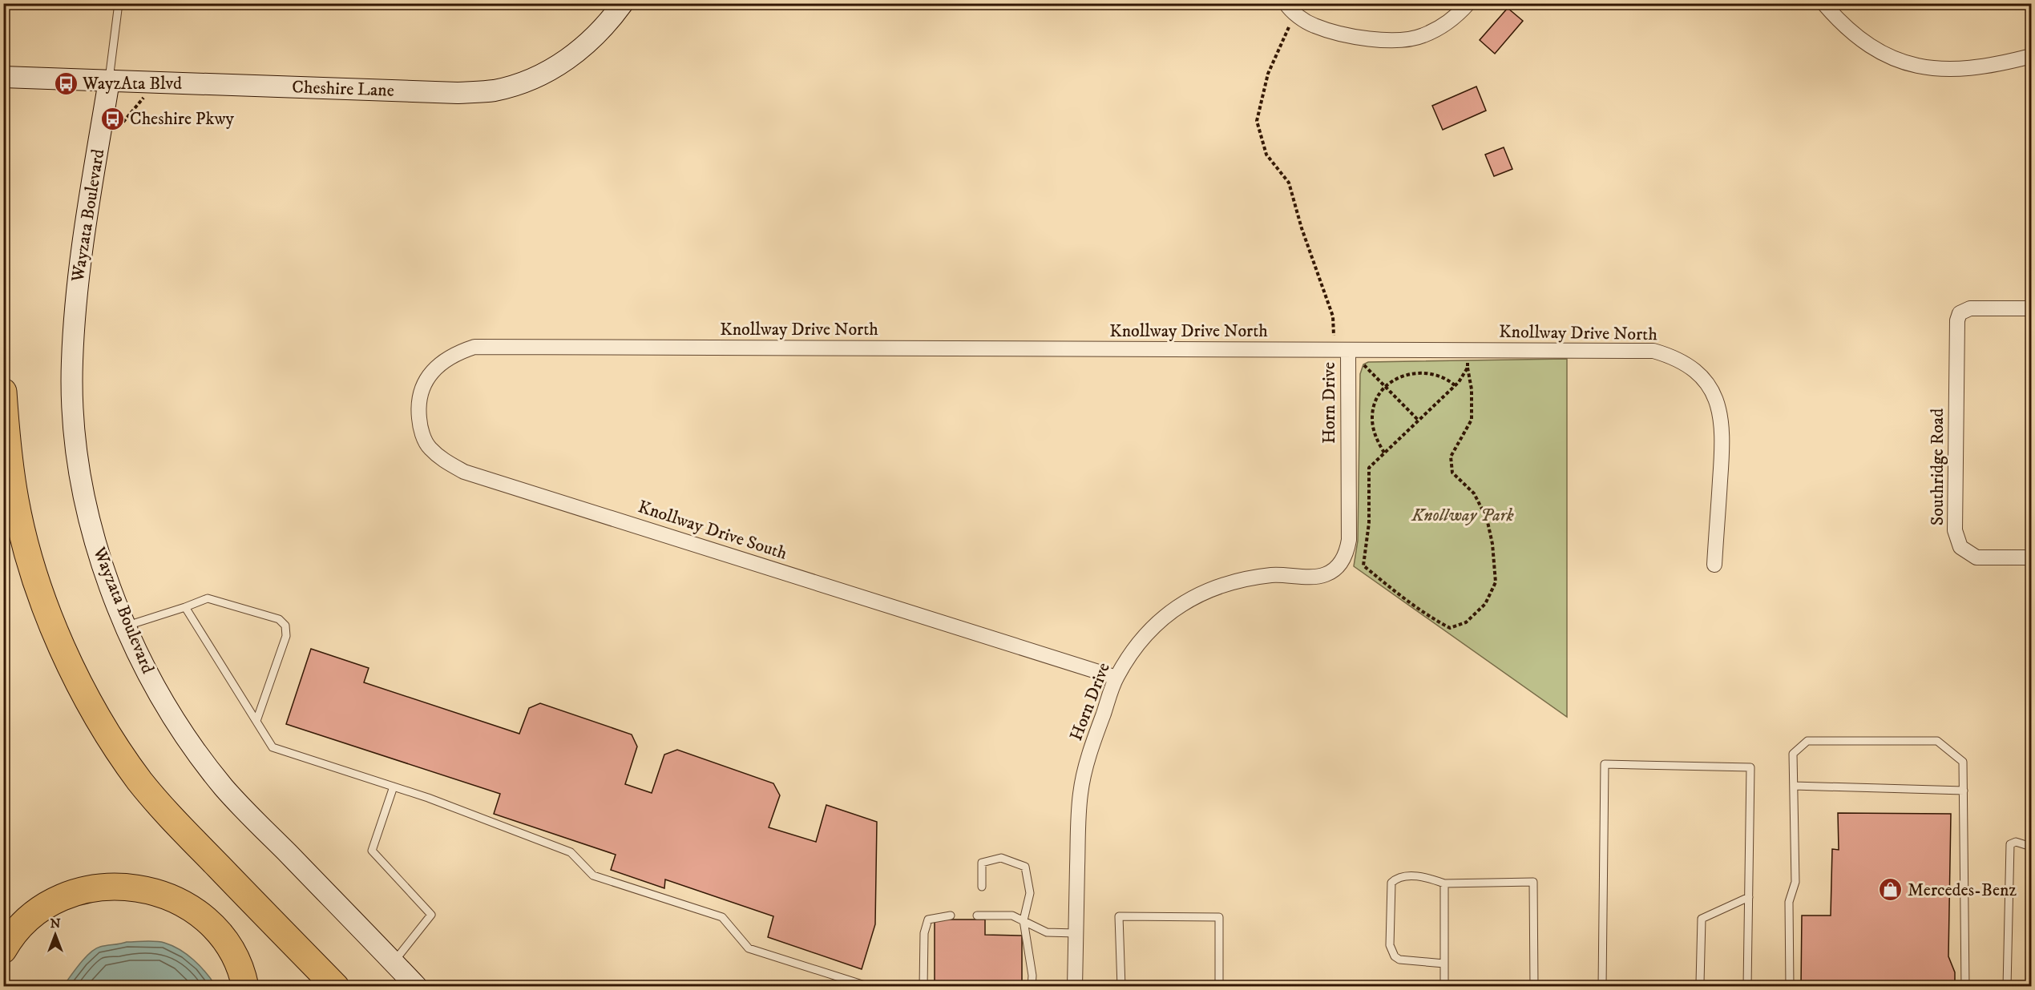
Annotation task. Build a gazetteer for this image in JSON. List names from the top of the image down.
{
  "streets": {
    "street": [
      "Cheshire Lane",
      "Wayzata Boulevard",
      "Knollway Drive North",
      "Horn Drive",
      "Southridge Road",
      "Knollway Drive South"
    ]
  },
  "crossings": [
    ["Cheshire Lane", "Wayzata Boulevard"],
    ["Knollway Drive North", "Horn Drive"],
    ["Knollway Drive North", "Knollway Drive South"],
    ["Horn Drive", "Knollway Drive South"]
  ],
  "parks": ["Knollway Park"],
  "places": {
    "bus stop": ["WayzAta Blvd", "Cheshire Pkwy"],
    "shop": ["Mercedes-Benz"]
  },
  "north": "top"
}
